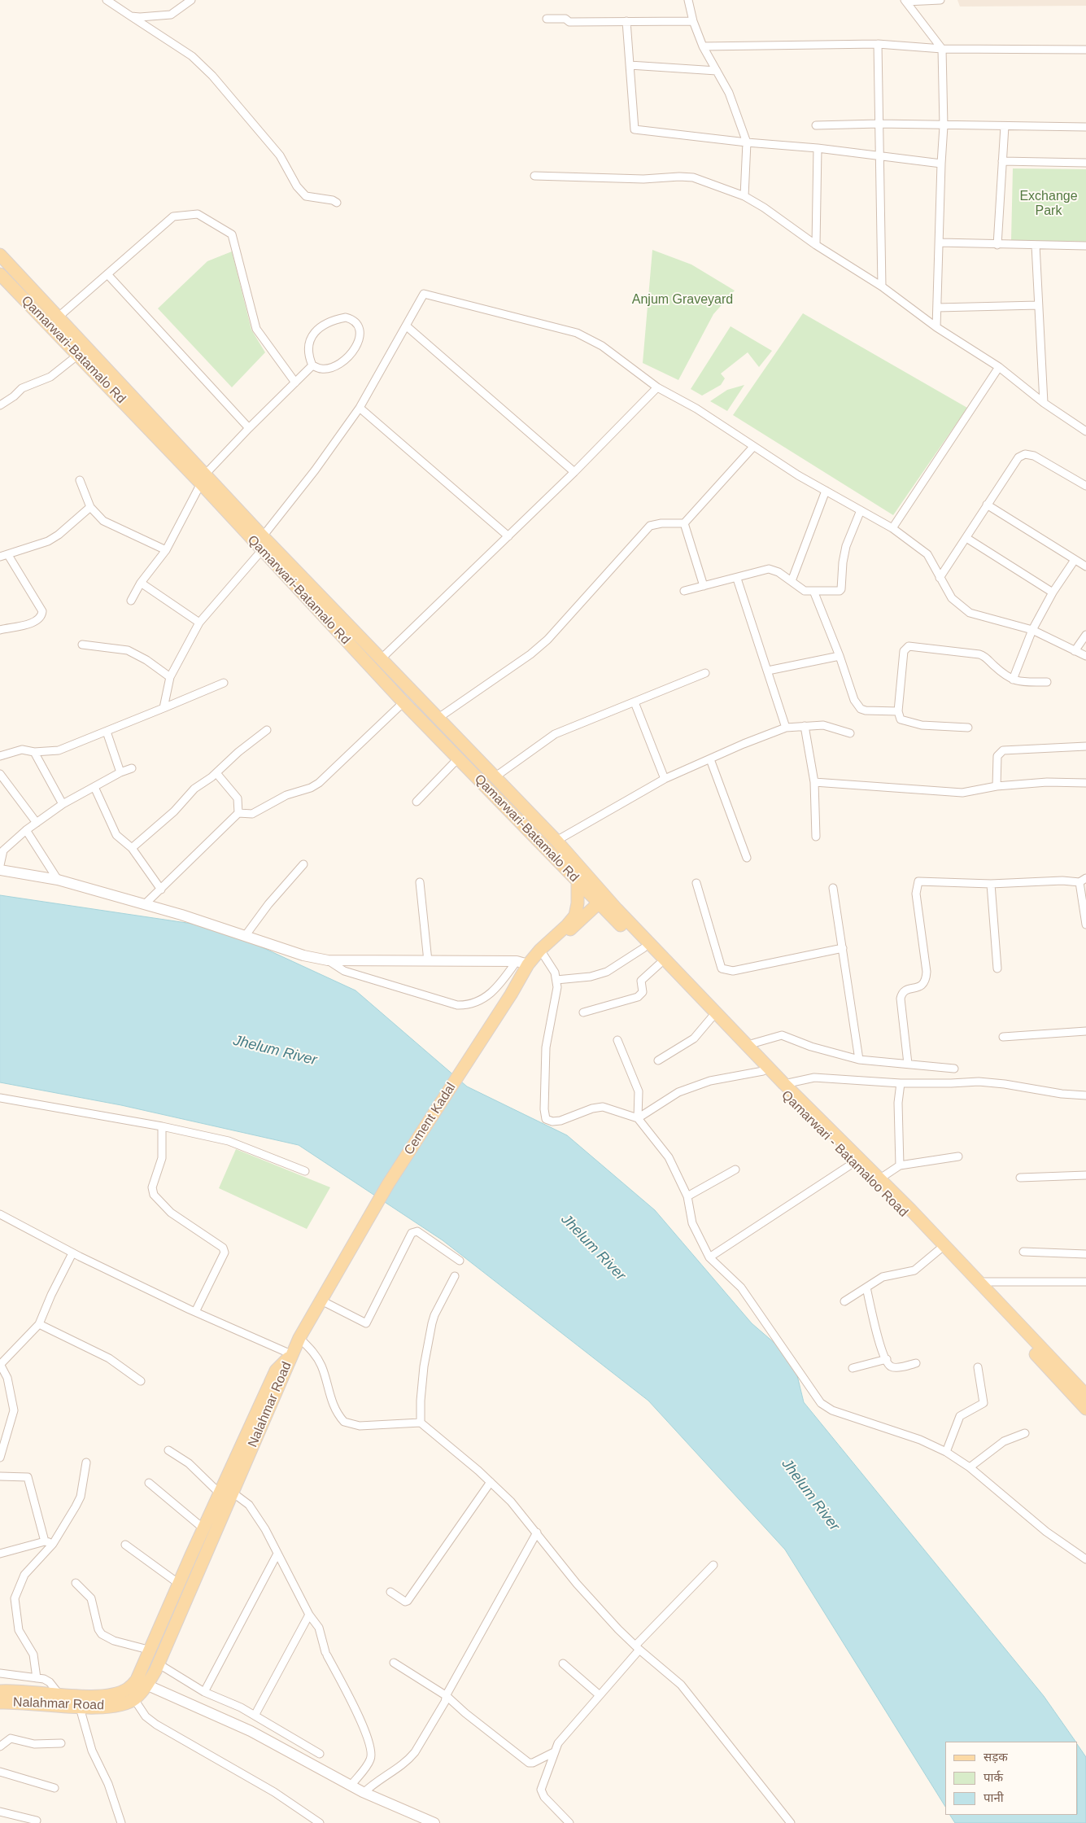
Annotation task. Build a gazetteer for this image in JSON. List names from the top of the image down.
{
  "streets": {
    "main road": [
      "Qamarwari-Batamalo Rd",
      "Cement Kadal",
      "Qamarwari - Batamaloo Road",
      "Nalahmar Road"
    ]
  },
  "crossings": [
    ["Qamarwari-Batamalo Rd", "Qamarwari - Batamaloo Road"],
    ["Cement Kadal", "Nalahmar Road"]
  ],
  "water": ["Jhelum River"],
  "parks": ["Exchange Park", "Anjum Graveyard"],
  "legend": ["सड़क", "पार्क", "पानी"]
}
